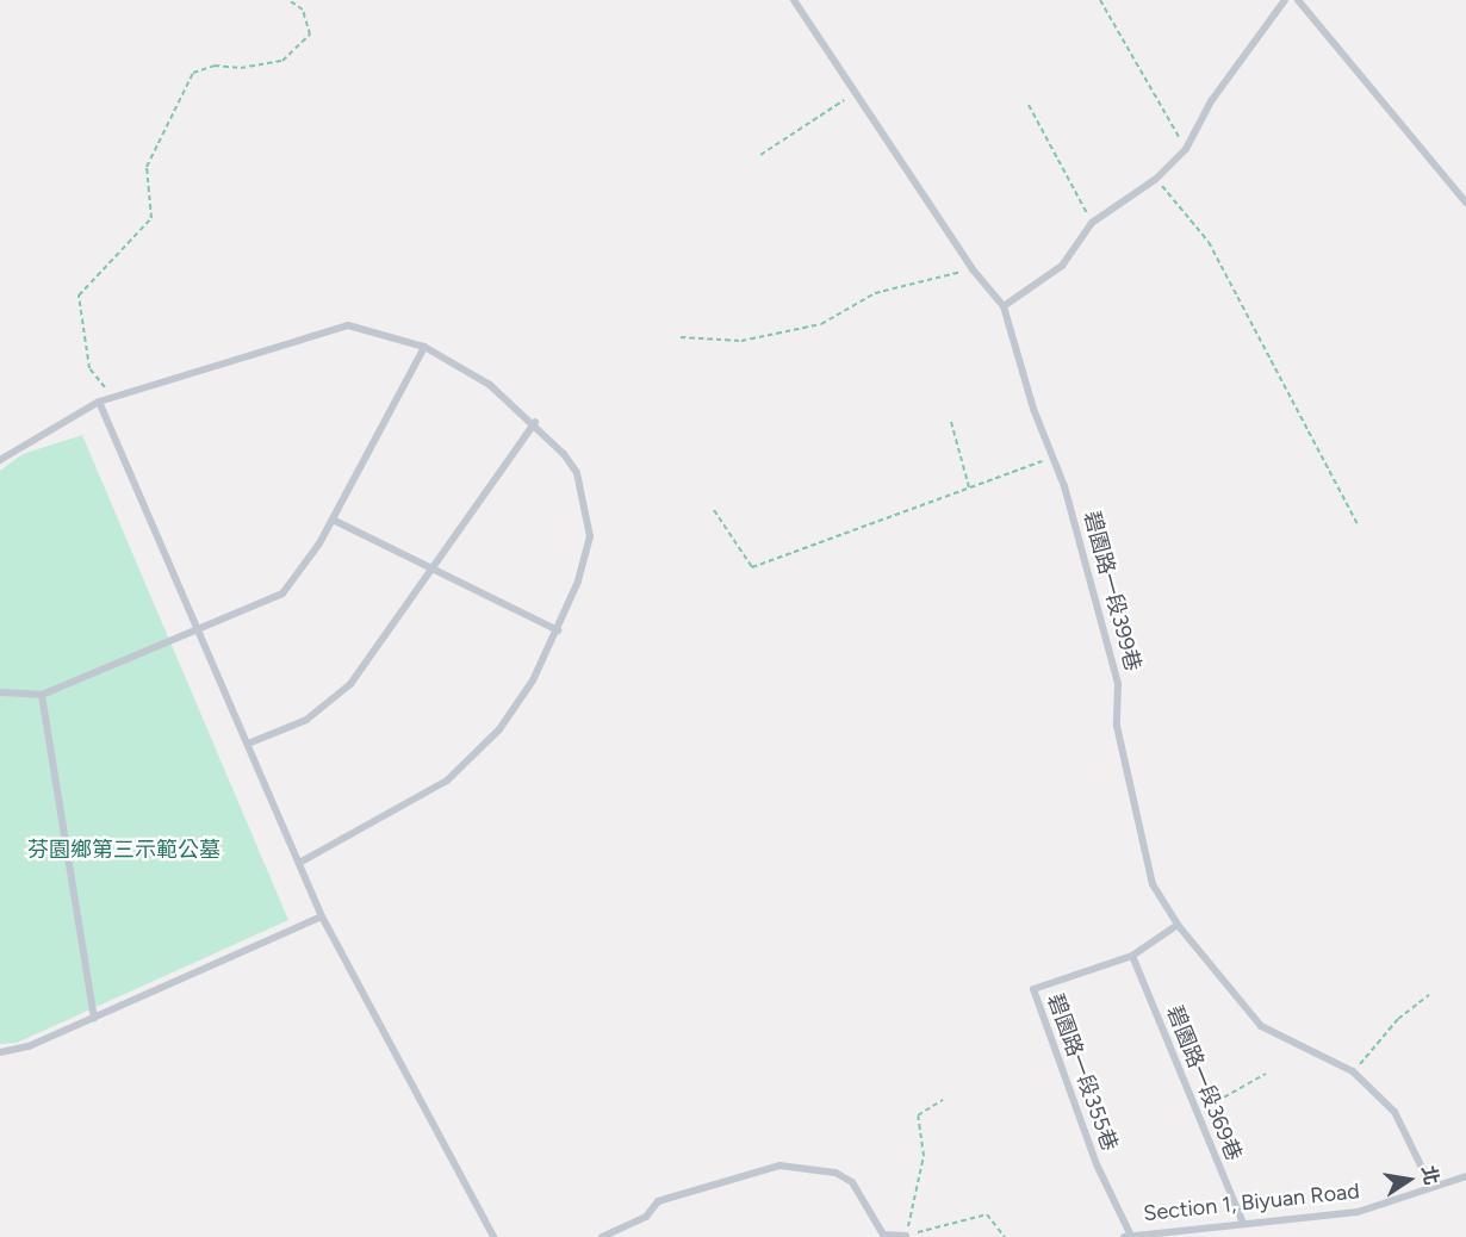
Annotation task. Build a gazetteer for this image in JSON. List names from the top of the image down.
{
  "streets": {
    "lane": [
      "碧園路一段399巷",
      "碧園路一段355巷",
      "碧園路一段369巷",
      "Section 1, Biyuan Road"
    ]
  },
  "crossings": [
    ["碧園路一段399巷", "碧園路一段355巷"],
    ["碧園路一段399巷", "Section 1, Biyuan Road"],
    ["碧園路一段355巷", "碧園路一段369巷"],
    ["碧園路一段355巷", "Section 1, Biyuan Road"],
    ["碧園路一段369巷", "Section 1, Biyuan Road"]
  ],
  "parks": ["芬園鄉第三示範公墓"],
  "north": "right"
}
